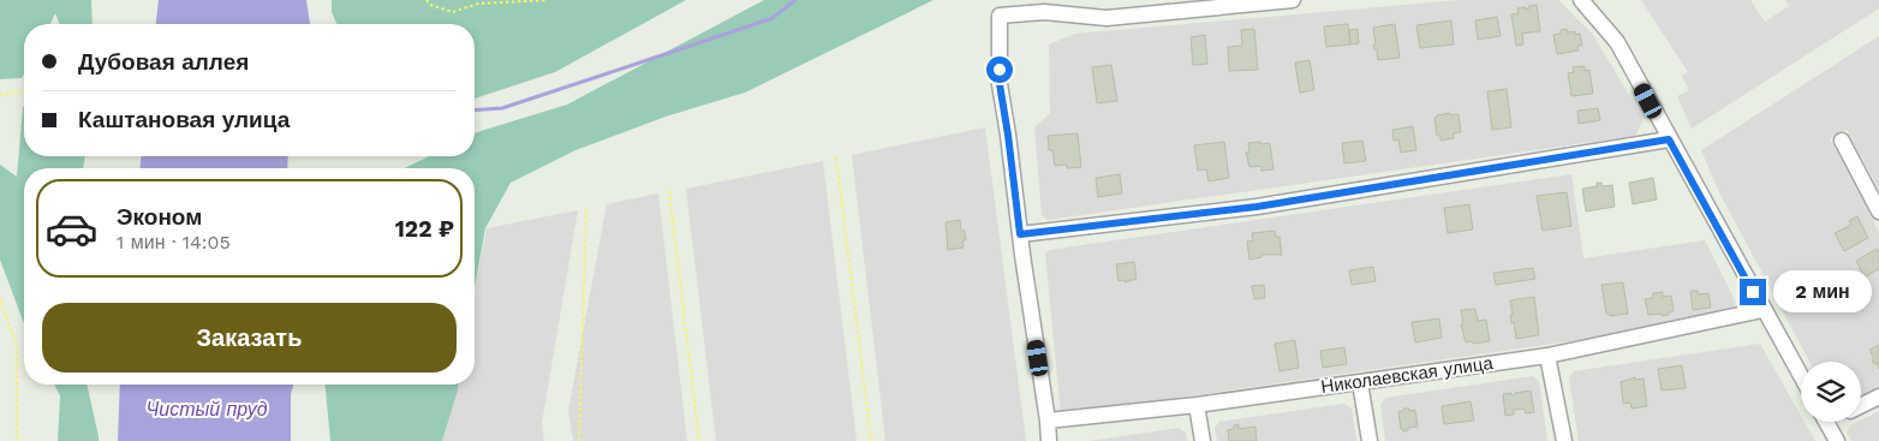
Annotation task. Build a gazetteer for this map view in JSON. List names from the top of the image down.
{
  "streets": {
    "street": ["Николаевская улица"]
  },
  "water": ["Чистый пруд"],
  "page": {
    "banner": ["Дубовая аллея", "Каштановая улица"],
    "list": [
      {
        "name": "Эконом",
        "note": "1 мин · 14:05",
        "value": "122 ₽"
      }
    ],
    "bubble": "2 мин",
    "buttons": "Заказать"
  }
}
